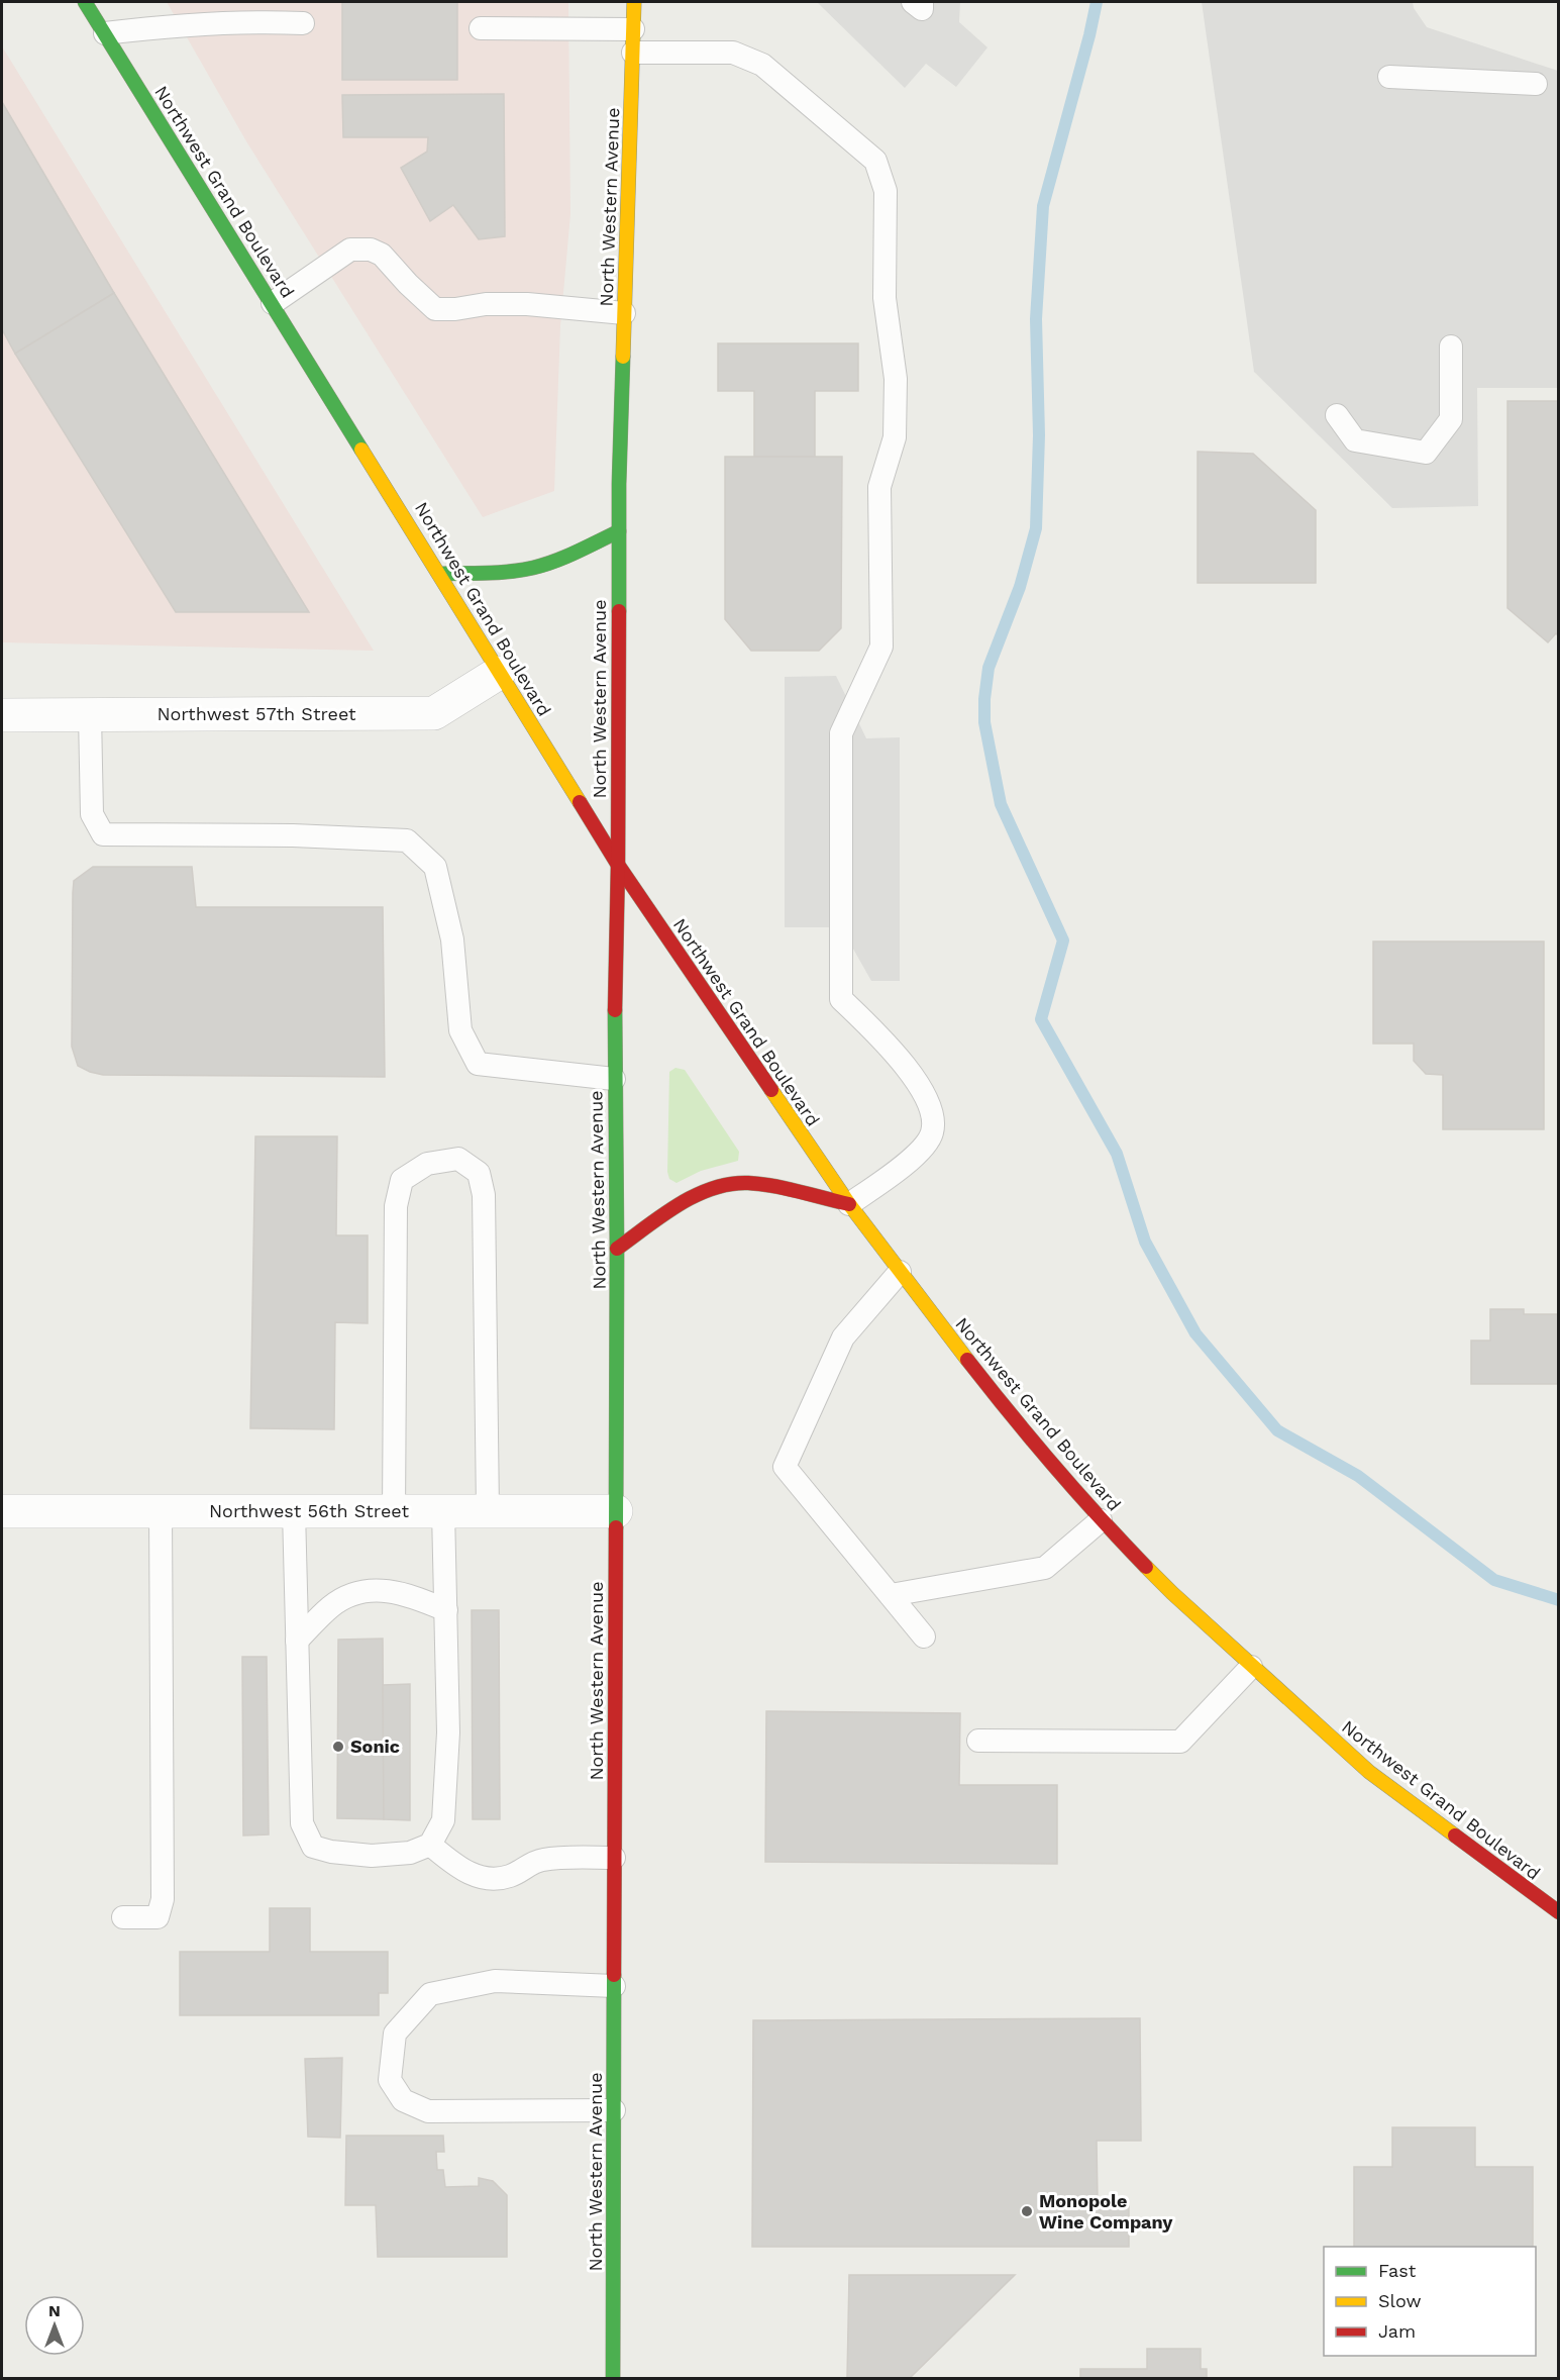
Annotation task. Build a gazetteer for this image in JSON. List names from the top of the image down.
{
  "streets": {
    "main road": ["Northwest Grand Boulevard", "North Western Avenue"],
    "street": ["Northwest 57th Street", "Northwest 56th Street"]
  },
  "crossings": [
    ["Northwest Grand Boulevard", "North Western Avenue"],
    ["Northwest Grand Boulevard", "Northwest 57th Street"],
    ["North Western Avenue", "Northwest 56th Street"]
  ],
  "places": ["Sonic", "Monopole Wine Company"],
  "legend": ["Fast", "Slow", "Jam"],
  "north": "top"
}
